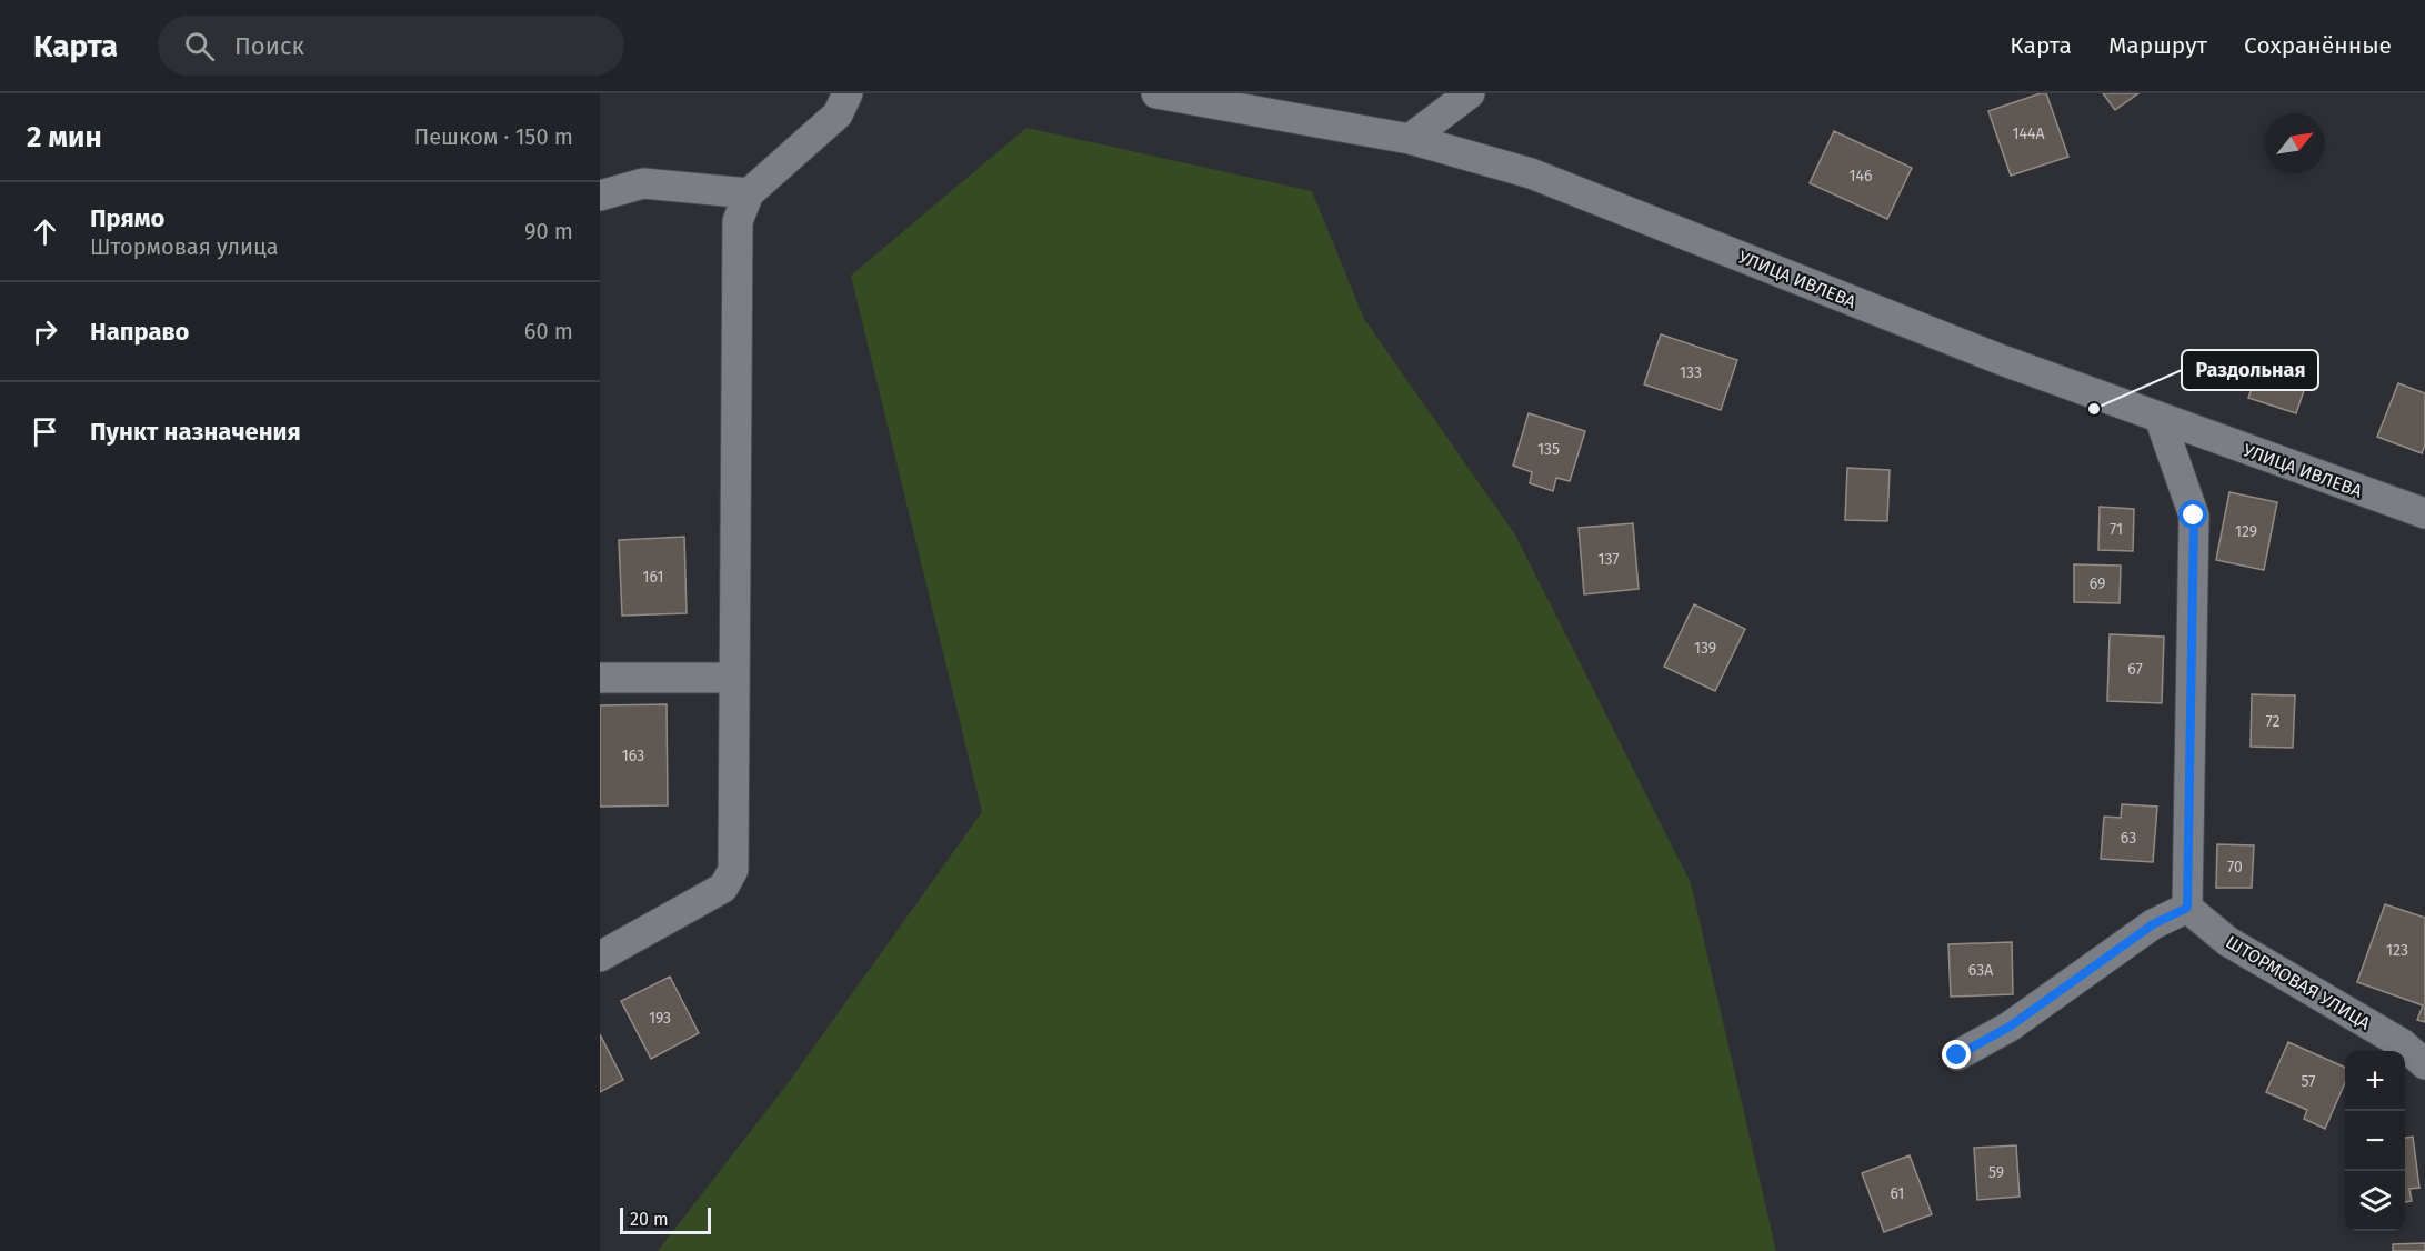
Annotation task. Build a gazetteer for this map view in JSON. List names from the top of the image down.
{
  "streets": {
    "street": ["УЛИЦА ИВЛЕВА", "ШТОРМОВАЯ УЛИЦА"]
  },
  "places": ["Раздольная"],
  "house_numbers": [
    "144А",
    "146",
    "133",
    "135",
    "71",
    "129",
    "137",
    "161",
    "69",
    "139",
    "67",
    "72",
    "163",
    "63",
    "70",
    "123",
    "63А",
    "193",
    "57",
    "59",
    "61"
  ],
  "scale_bar": "20 m",
  "north": "top right",
  "page": {
    "header": "Карта",
    "search": "Поиск",
    "nav": ["Карта", "Маршрут", "Сохранённые"],
    "heading": ["2 мин", "Пешком · 150 m"],
    "list": [
      ["Прямо", "Штормовая улица", "90 m"],
      ["Направо", "60 m"],
      "Пункт назначения"
    ],
    "map_buttons": ["+", "−"],
    "scale": "20 m"
  }
}
